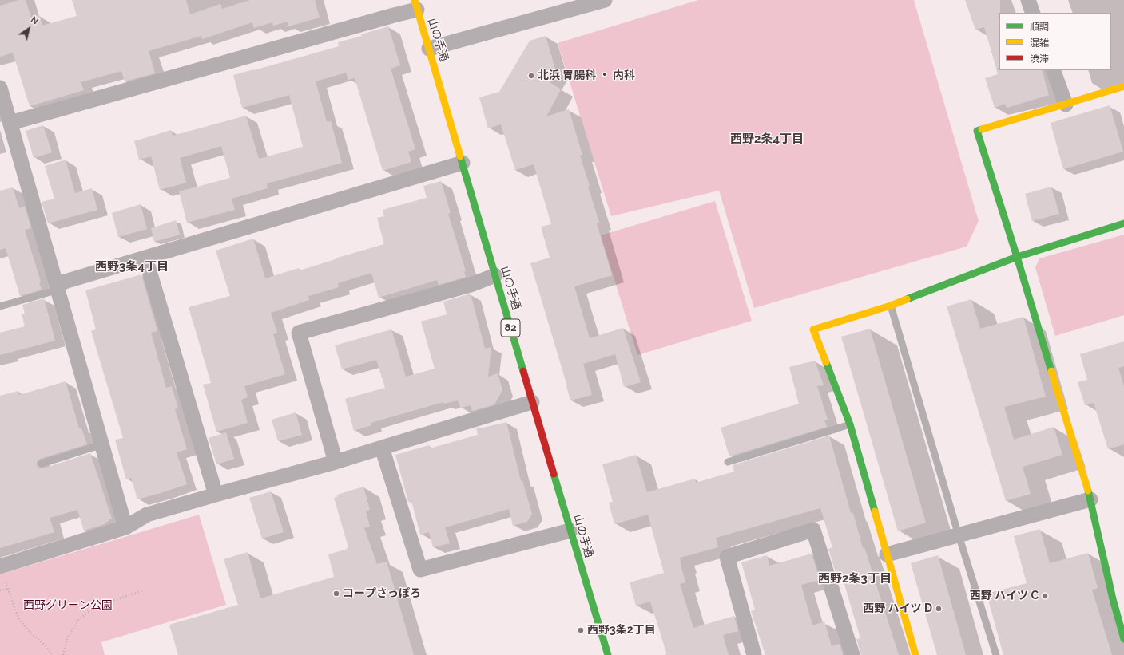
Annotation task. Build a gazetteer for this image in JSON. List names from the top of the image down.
{
  "streets": {
    "street": ["山の手通", "82"]
  },
  "districts": ["西野2条4丁目", "西野3条4丁目", "西野2条3丁目"],
  "parks": ["西野グリーン公園"],
  "places": [
    "北浜 胃腸科 ・ 内科",
    "コープさっぽろ",
    "西野 ハイツ C",
    "西野 ハイツ D",
    "西野3条2丁目"
  ],
  "legend": ["順調", "混雑", "渋滞"],
  "north": "top right"
}
